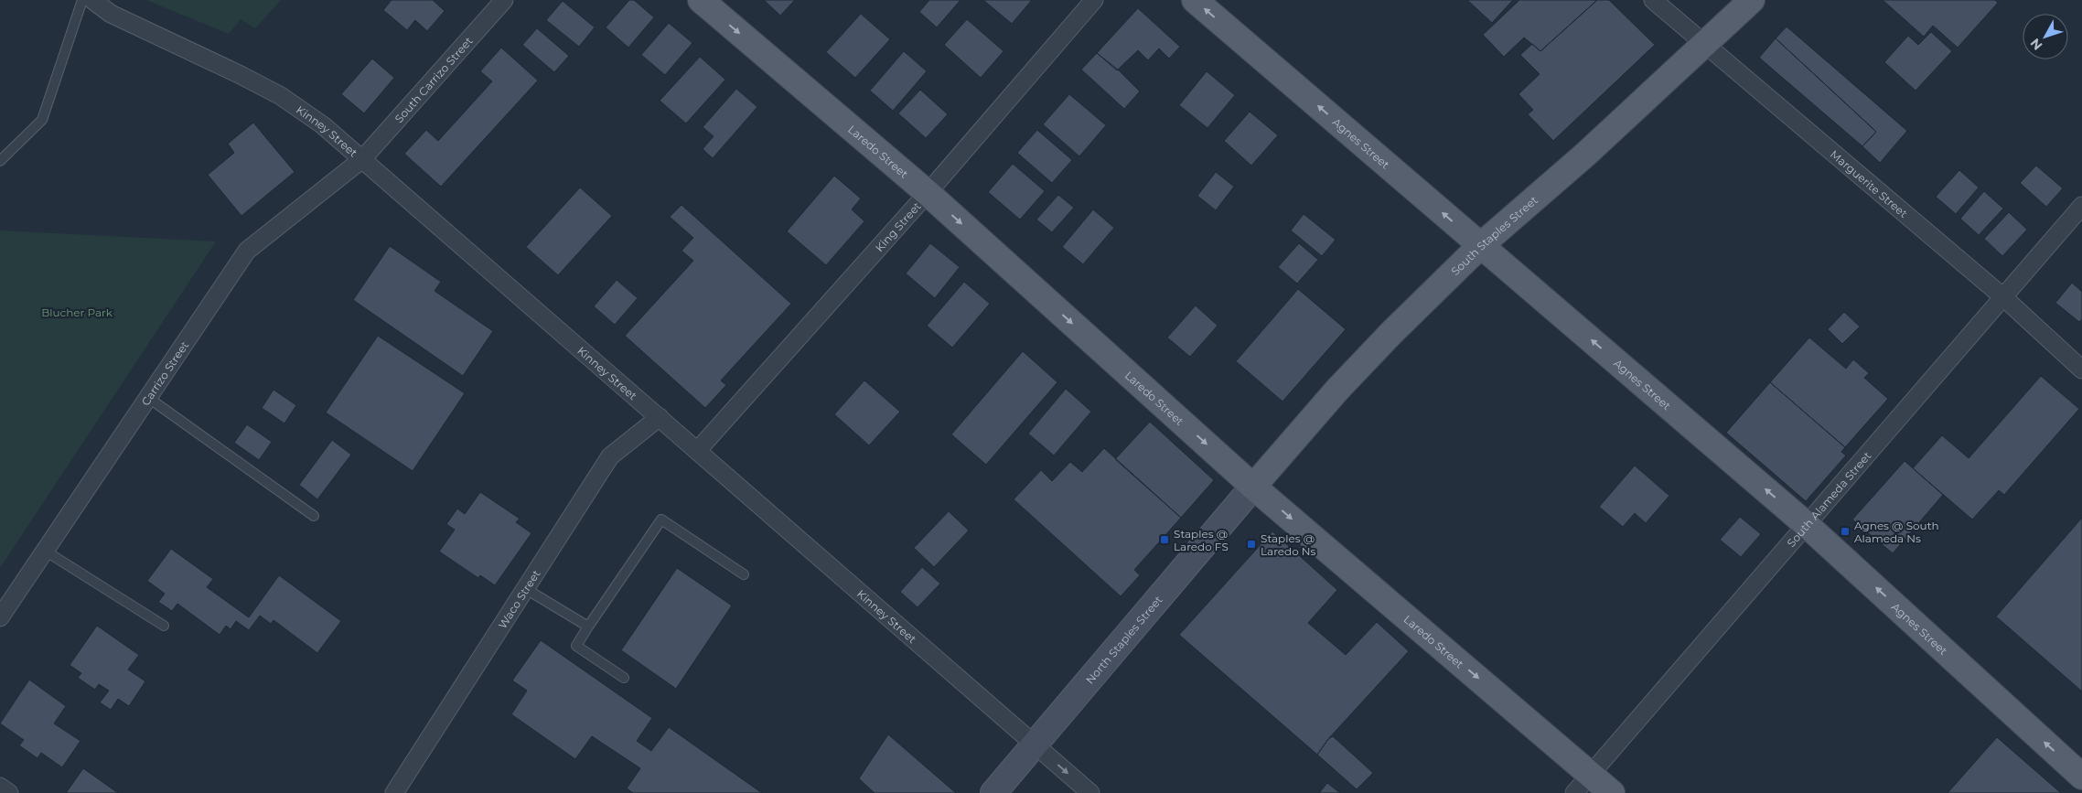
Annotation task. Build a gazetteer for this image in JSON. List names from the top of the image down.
{
  "streets": {
    "main road": [
      "Agnes Street",
      "Laredo Street",
      "South Staples Street",
      "North Staples Street"
    ],
    "street": [
      "South Carrizo Street",
      "Kinney Street",
      "Marguerite Street",
      "King Street",
      "Carrizo Street",
      "South Alameda Street",
      "Waco Street"
    ]
  },
  "crossings": [
    ["South Carrizo Street", "Kinney Street"],
    ["South Carrizo Street", "Carrizo Street"],
    ["Kinney Street", "King Street"],
    ["Kinney Street", "Carrizo Street"],
    ["Kinney Street", "Waco Street"],
    ["Kinney Street", "North Staples Street"],
    ["Agnes Street", "South Staples Street"],
    ["Agnes Street", "South Alameda Street"],
    ["Laredo Street", "King Street"],
    ["Laredo Street", "South Staples Street"],
    ["Laredo Street", "South Alameda Street"],
    ["Laredo Street", "North Staples Street"],
    ["Marguerite Street", "South Staples Street"],
    ["Marguerite Street", "South Alameda Street"],
    ["South Staples Street", "North Staples Street"]
  ],
  "one_way": ["Agnes Street", "Laredo Street"],
  "parks": ["Blucher Park"],
  "places": {
    "transit": ["Agnes @ South Alameda Ns", "Staples @ Laredo FS", "Staples @ Laredo Ns"]
  },
  "north": "bottom left"
}
